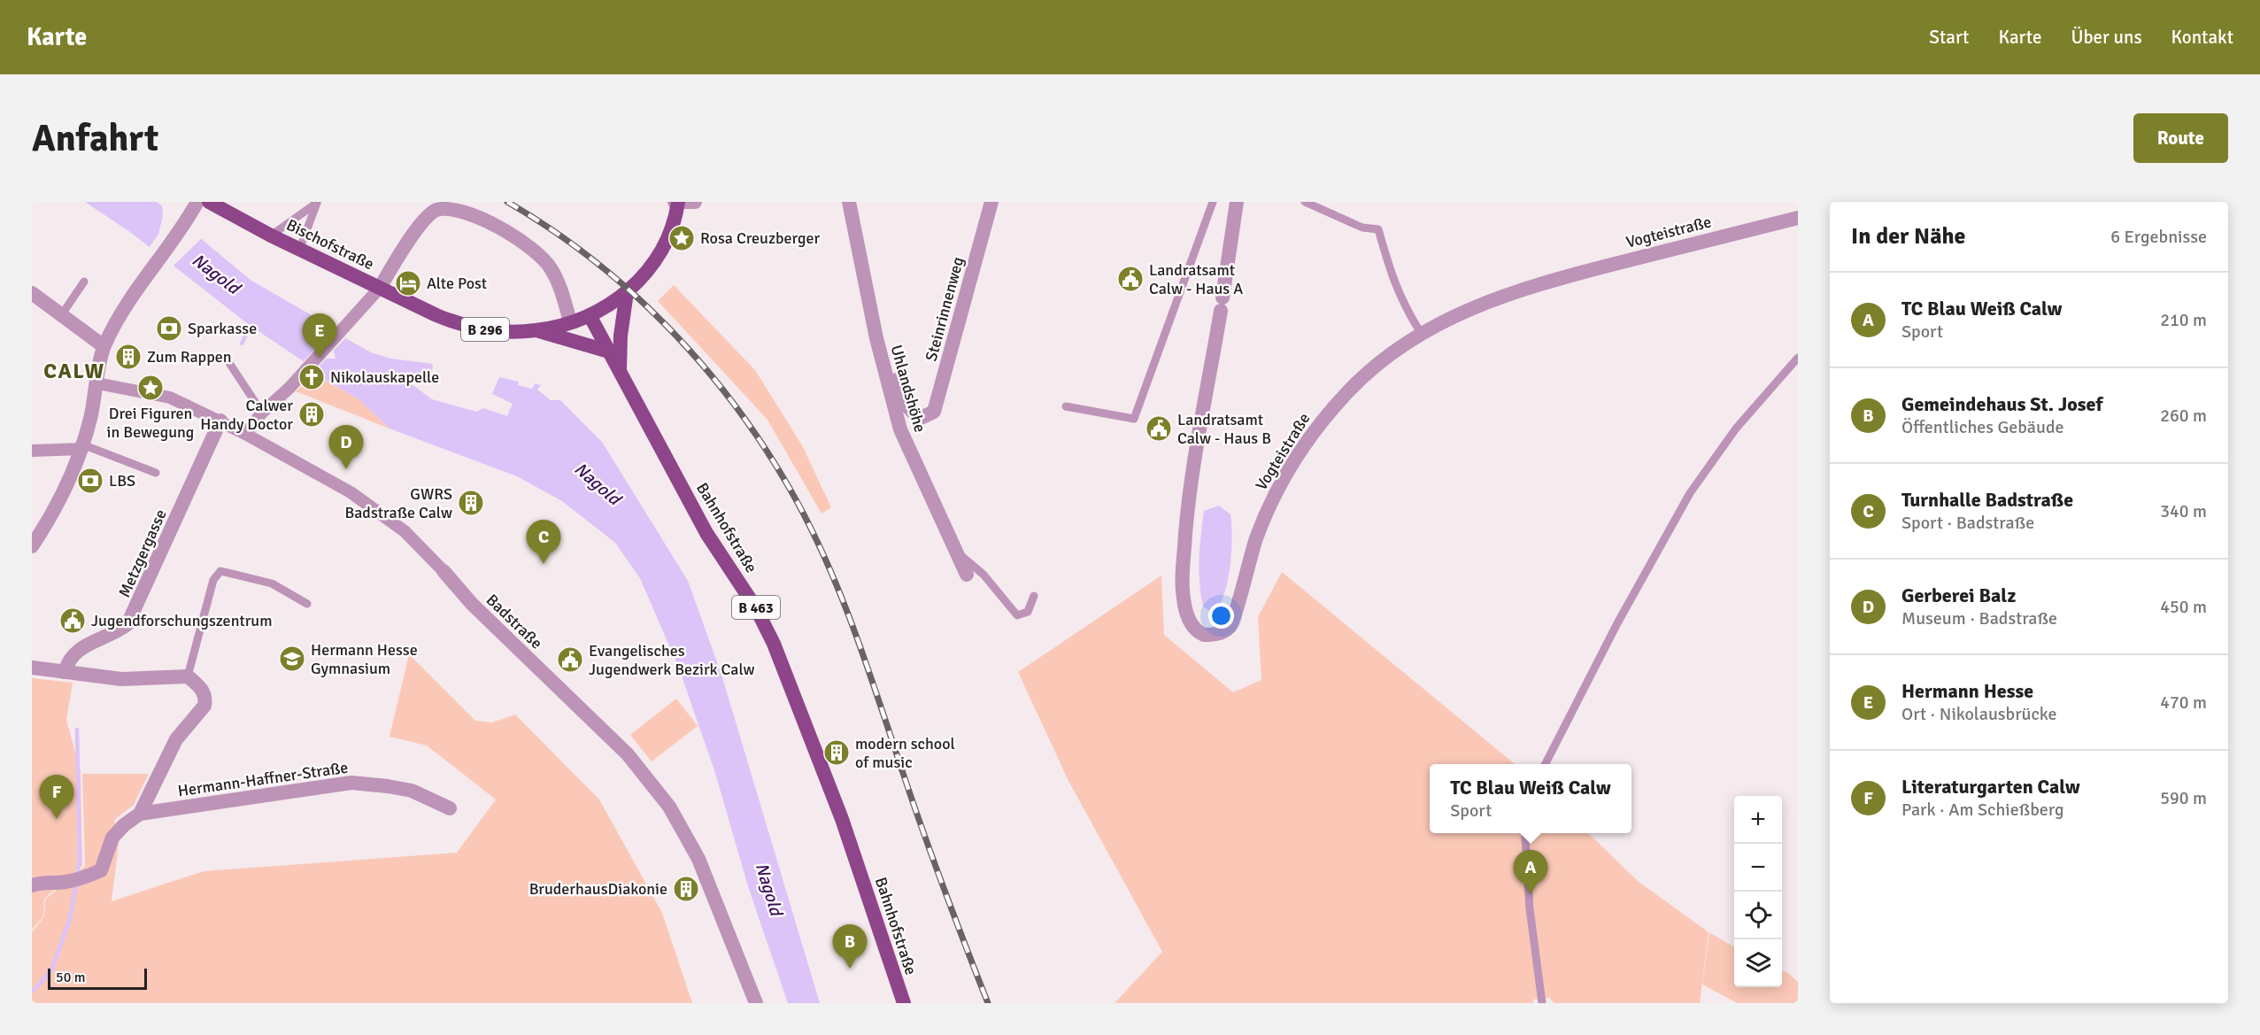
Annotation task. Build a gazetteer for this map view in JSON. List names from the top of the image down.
{
  "streets": {
    "main road": [
      "Bischofstraße",
      "B 296",
      "Bahnhofstraße",
      "B 463"
    ],
    "street": [
      "Vogteistraße",
      "Steinrinnenweg",
      "Uhlandshöhe",
      "Metzgergasse",
      "Badstraße",
      "Hermann-Haffner-Straße"
    ]
  },
  "crossings": [
    ["Bischofstraße", "B 296"],
    ["Steinrinnenweg", "Uhlandshöhe"],
    ["B 296", "Bahnhofstraße"],
    ["Metzgergasse", "Badstraße"]
  ],
  "districts": ["CALW"],
  "water": ["Nagold"],
  "places": {
    "place": ["Rosa Creuzberger", "Drei Figuren in Bewegung"],
    "public building": [
      "Landratsamt Calw - Haus A",
      "Landratsamt Calw - Haus B",
      "Jugendforschungszentrum",
      "Evangelisches Jugendwerk Bezirk Calw"
    ],
    "hotel": ["Alte Post"],
    "bank": ["Sparkasse", "LBS"],
    "building": [
      "Zum Rappen",
      "Calwer Handy Doctor",
      "GWRS Badstraße Calw",
      "modern school of music",
      "BruderhausDiakonie"
    ],
    "church": ["Nikolauskapelle"],
    "school or university": ["Hermann Hesse Gymnasium"]
  },
  "scale_bar": "50 m",
  "page": {
    "header": "Karte",
    "nav": [
      "Start",
      "Karte",
      "Über uns",
      "Kontakt"
    ],
    "buttons": "Route",
    "title": "Anfahrt",
    "heading": ["In der Nähe", "6 Ergebnisse"],
    "list": [
      {
        "mark": "A",
        "name": "TC Blau Weiß Calw",
        "note": "Sport",
        "value": "210 m"
      },
      {
        "mark": "B",
        "name": "Gemeindehaus St. Josef",
        "note": "Öffentliches Gebäude",
        "value": "260 m"
      },
      {
        "mark": "C",
        "name": "Turnhalle Badstraße",
        "note": "Sport · Badstraße",
        "value": "340 m"
      },
      {
        "mark": "D",
        "name": "Gerberei Balz",
        "note": "Museum · Badstraße",
        "value": "450 m"
      },
      {
        "mark": "E",
        "name": "Hermann Hesse",
        "note": "Ort · Nikolausbrücke",
        "value": "470 m"
      },
      {
        "mark": "F",
        "name": "Literaturgarten Calw",
        "note": "Park · Am Schießberg",
        "value": "590 m"
      }
    ],
    "pins": [
      "E",
      "D",
      "C",
      "F",
      "A",
      "B"
    ],
    "popup": ["TC Blau Weiß Calw", "Sport"],
    "map_buttons": ["+", "−"],
    "scale": "50 m"
  }
}
